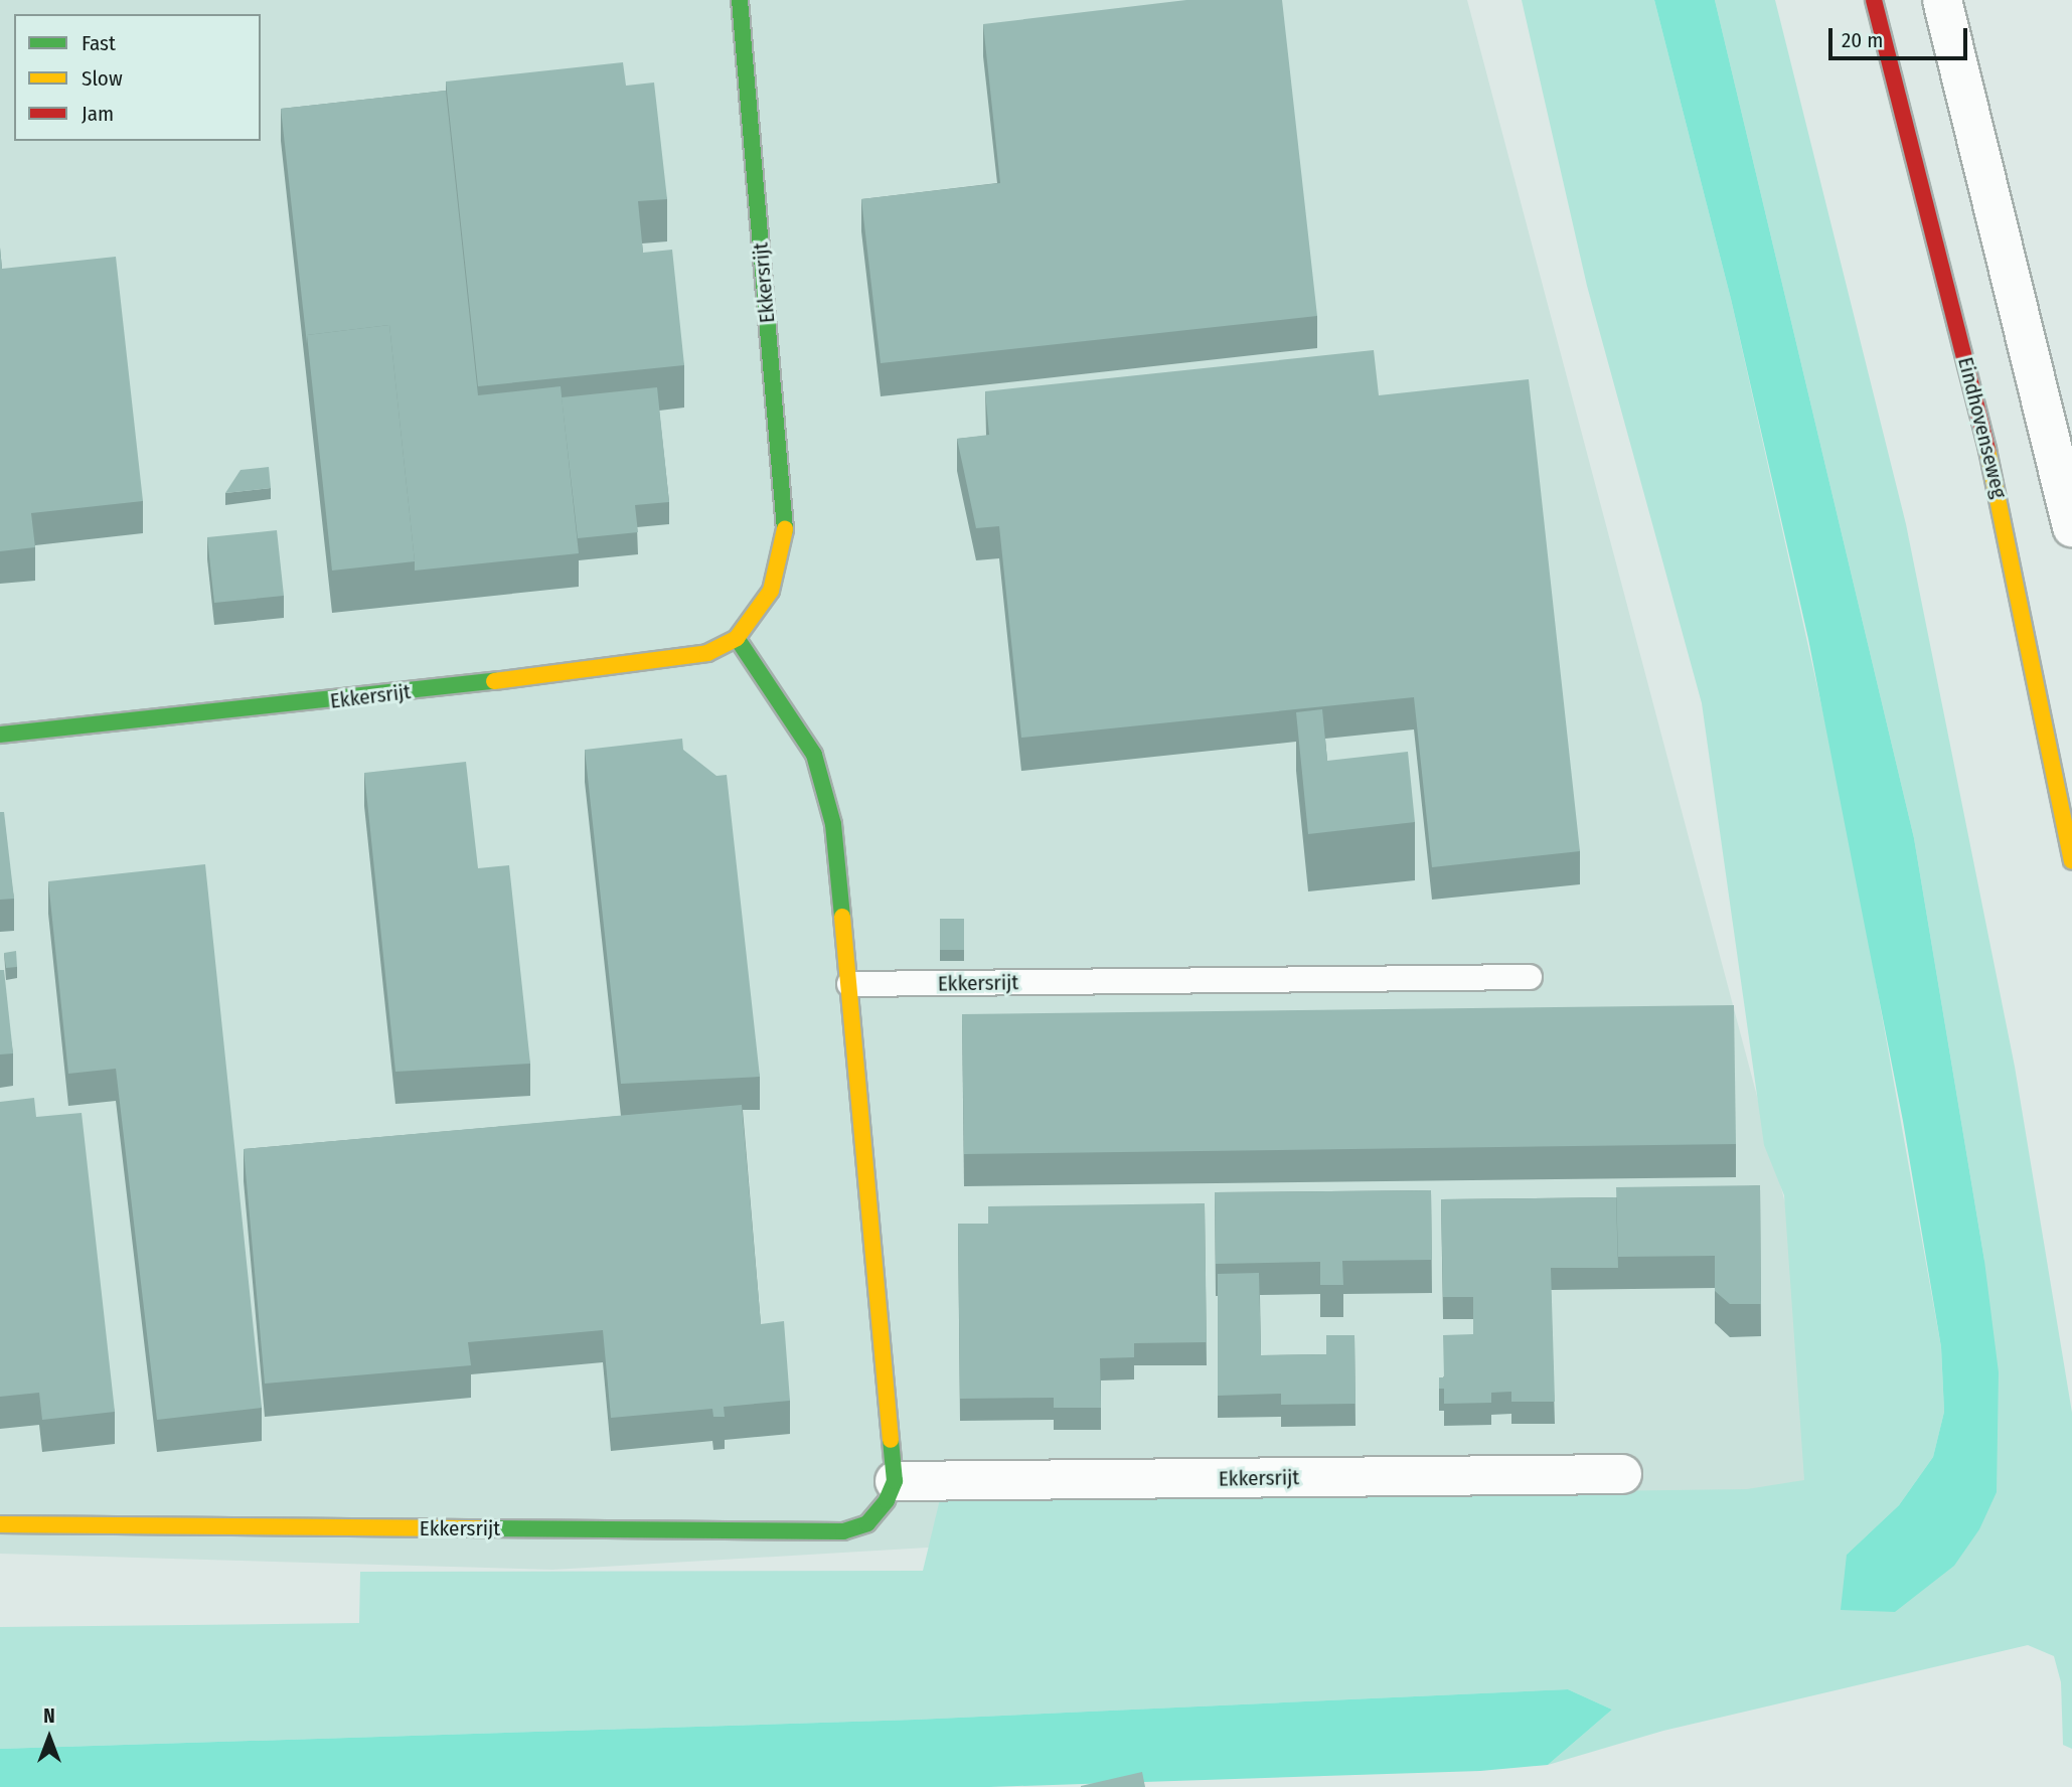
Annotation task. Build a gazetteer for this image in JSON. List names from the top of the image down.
{
  "streets": {
    "street": ["Ekkersrijt", "Eindhovenseweg"]
  },
  "legend": ["Fast", "Slow", "Jam"],
  "scale_bar": "20 m",
  "north": "top"
}
